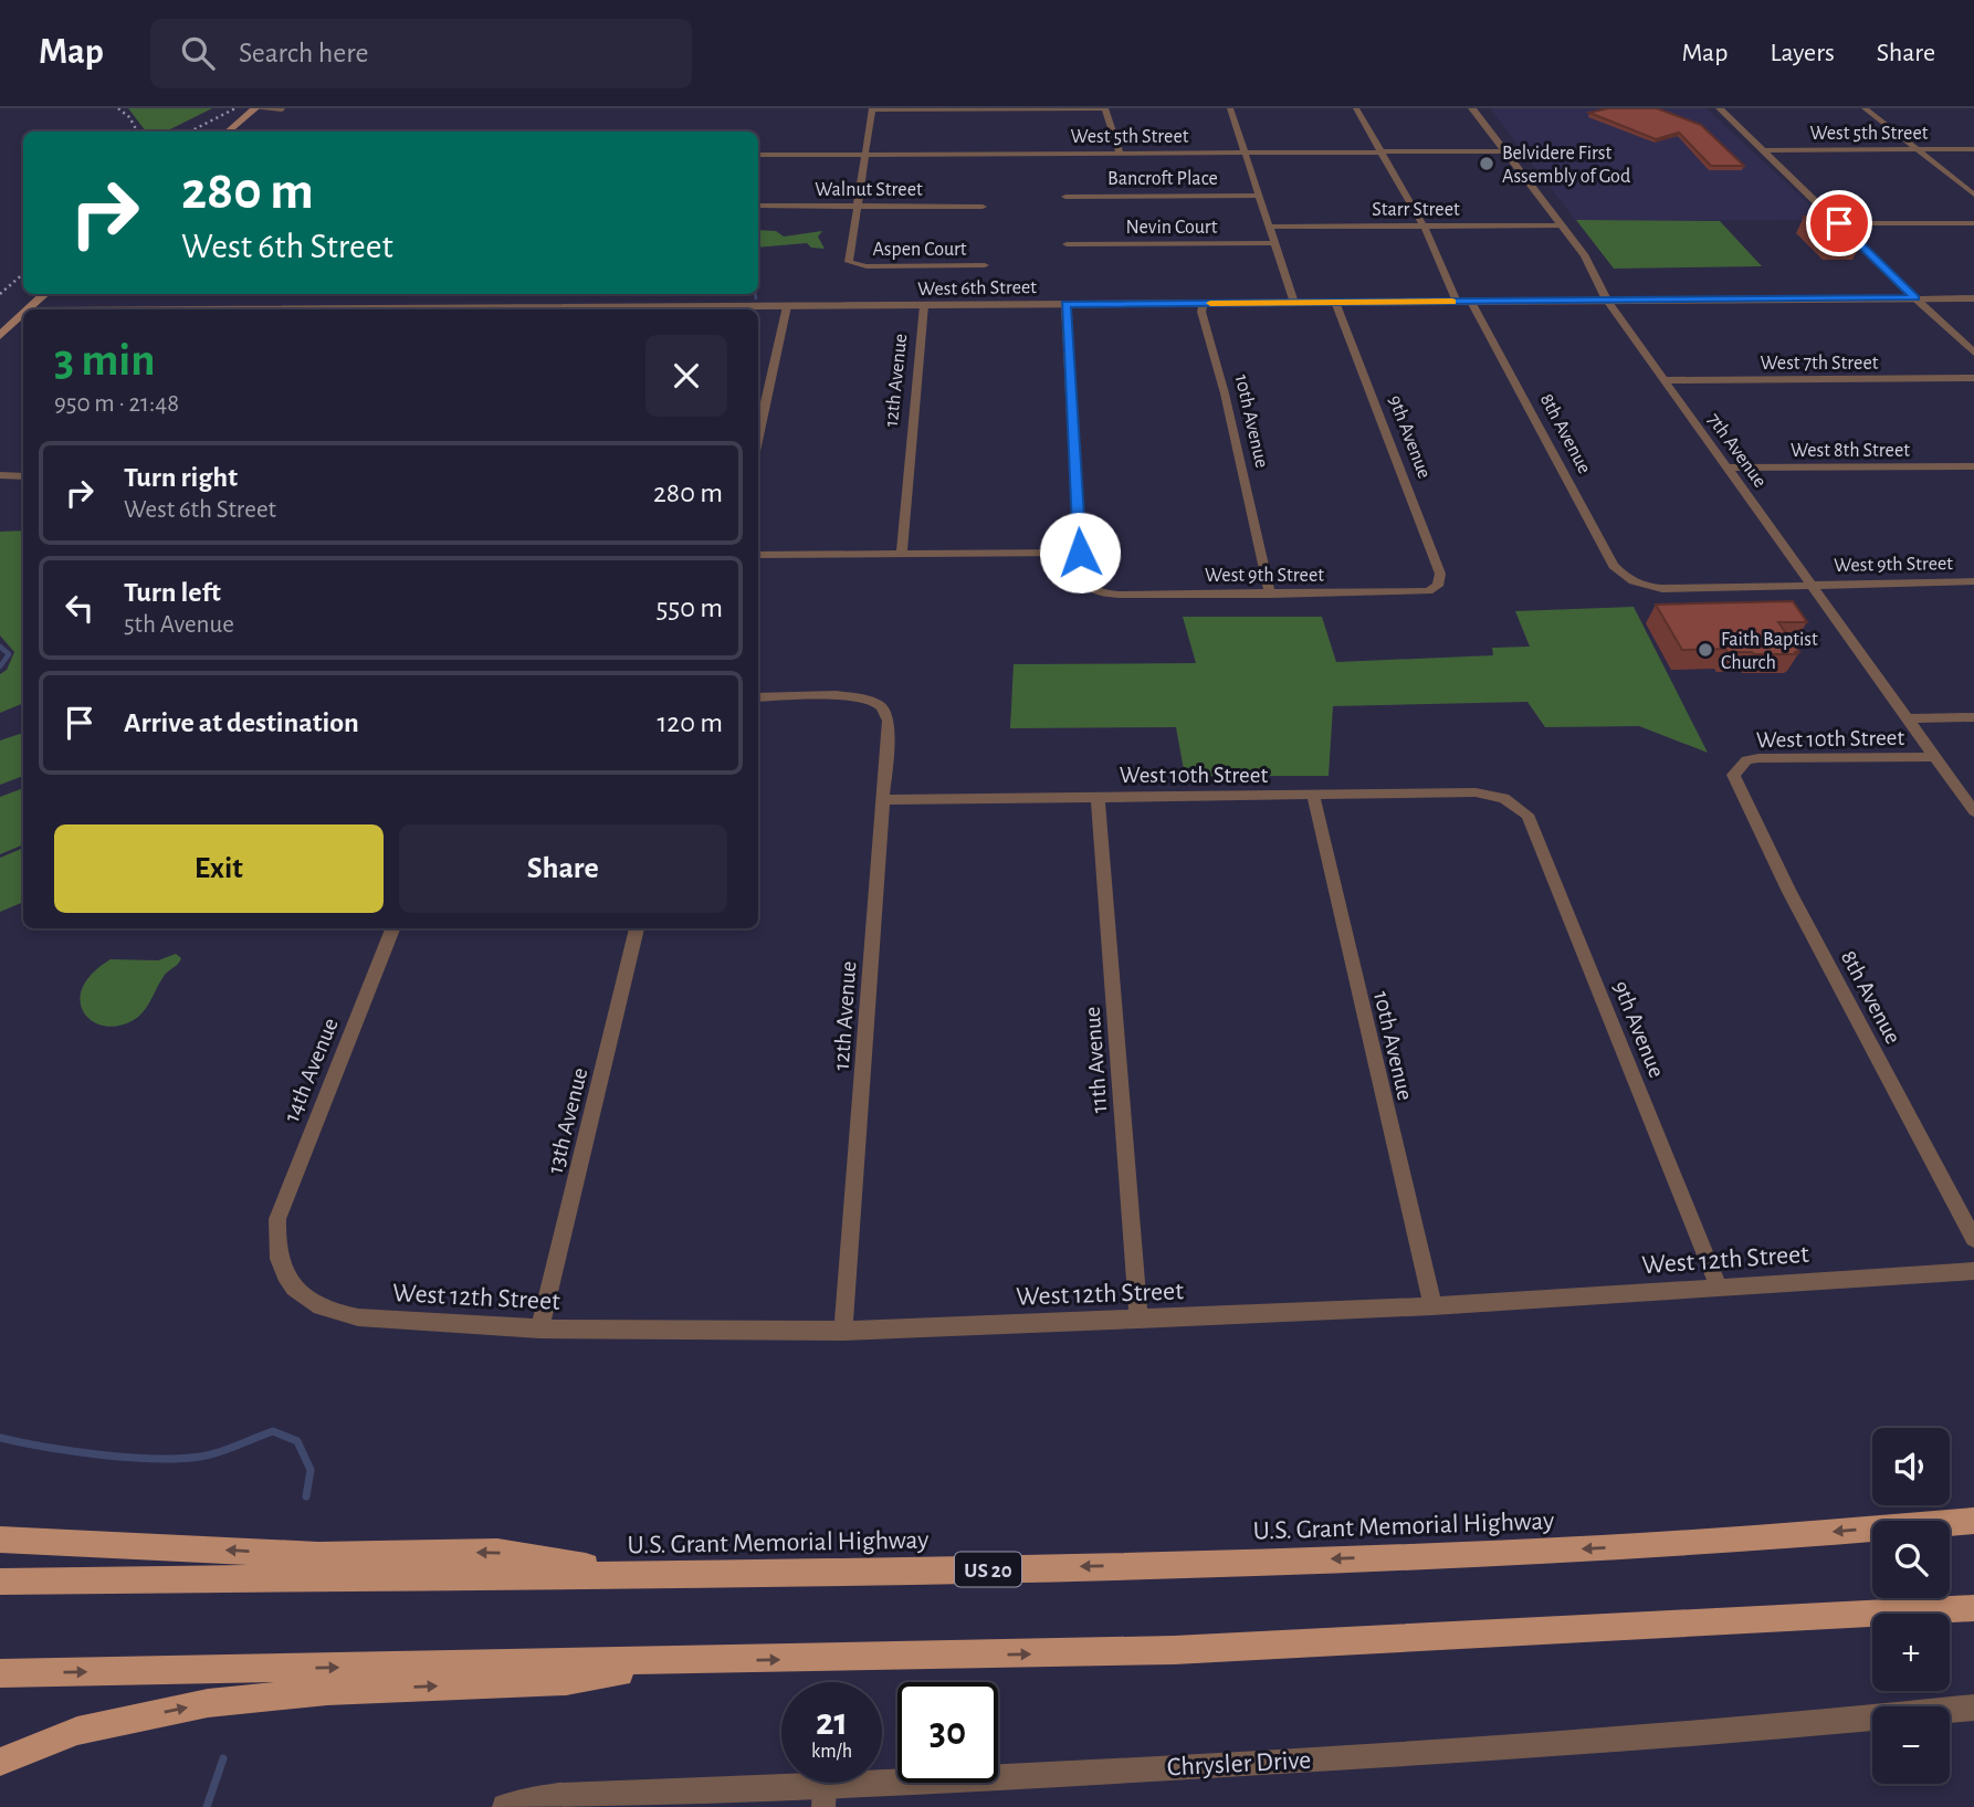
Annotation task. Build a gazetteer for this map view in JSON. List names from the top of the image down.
{
  "streets": {
    "main road": ["U.S. Grant Memorial Highway", "US 20"],
    "street": [
      "West 5th Street",
      "Bancroft Place",
      "Walnut Street",
      "Starr Street",
      "Nevin Court",
      "Aspen Court",
      "West 6th Street",
      "West 7th Street",
      "12th Avenue",
      "10th Avenue",
      "8th Avenue",
      "9th Avenue",
      "7th Avenue",
      "West 8th Street",
      "West 9th Street",
      "West 10th Street",
      "11th Avenue",
      "14th Avenue",
      "13th Avenue",
      "West 12th Street",
      "Chrysler Drive"
    ]
  },
  "crossings": [
    ["West 5th Street", "7th Avenue"],
    ["Walnut Street", "Aspen Court"],
    ["Starr Street", "7th Avenue"],
    ["West 6th Street", "12th Avenue"],
    ["West 6th Street", "10th Avenue"],
    ["West 6th Street", "8th Avenue"],
    ["West 6th Street", "9th Avenue"],
    ["West 6th Street", "7th Avenue"],
    ["West 7th Street", "7th Avenue"],
    ["12th Avenue", "West 10th Street"],
    ["12th Avenue", "West 12th Street"],
    ["10th Avenue", "West 9th Street"],
    ["10th Avenue", "West 10th Street"],
    ["10th Avenue", "West 12th Street"],
    ["8th Avenue", "West 9th Street"],
    ["8th Avenue", "West 10th Street"],
    ["9th Avenue", "West 9th Street"],
    ["9th Avenue", "West 10th Street"],
    ["9th Avenue", "West 12th Street"],
    ["7th Avenue", "West 8th Street"],
    ["7th Avenue", "West 9th Street"],
    ["7th Avenue", "West 10th Street"],
    ["West 10th Street", "11th Avenue"],
    ["11th Avenue", "West 12th Street"],
    ["14th Avenue", "West 12th Street"],
    ["13th Avenue", "West 12th Street"]
  ],
  "places": ["Belvidere First Assembly of God", "Faith Baptist Church"],
  "page": {
    "header": "Map",
    "search": "Search here",
    "nav": ["Map", "Layers", "Share"],
    "turn": ["280 m", "West 6th Street"],
    "heading": ["3 min", "950 m · 21:48"],
    "list": [
      {
        "name": "Turn right",
        "note": "West 6th Street",
        "value": "280 m"
      },
      {
        "name": "Turn left",
        "note": "5th Avenue",
        "value": "550 m"
      },
      {
        "name": "Arrive at destination",
        "value": "120 m"
      }
    ],
    "buttons": ["Exit", "Share"],
    "map_buttons": ["+", "−"],
    "speed": "21 km/h",
    "limit": "30"
  }
}
